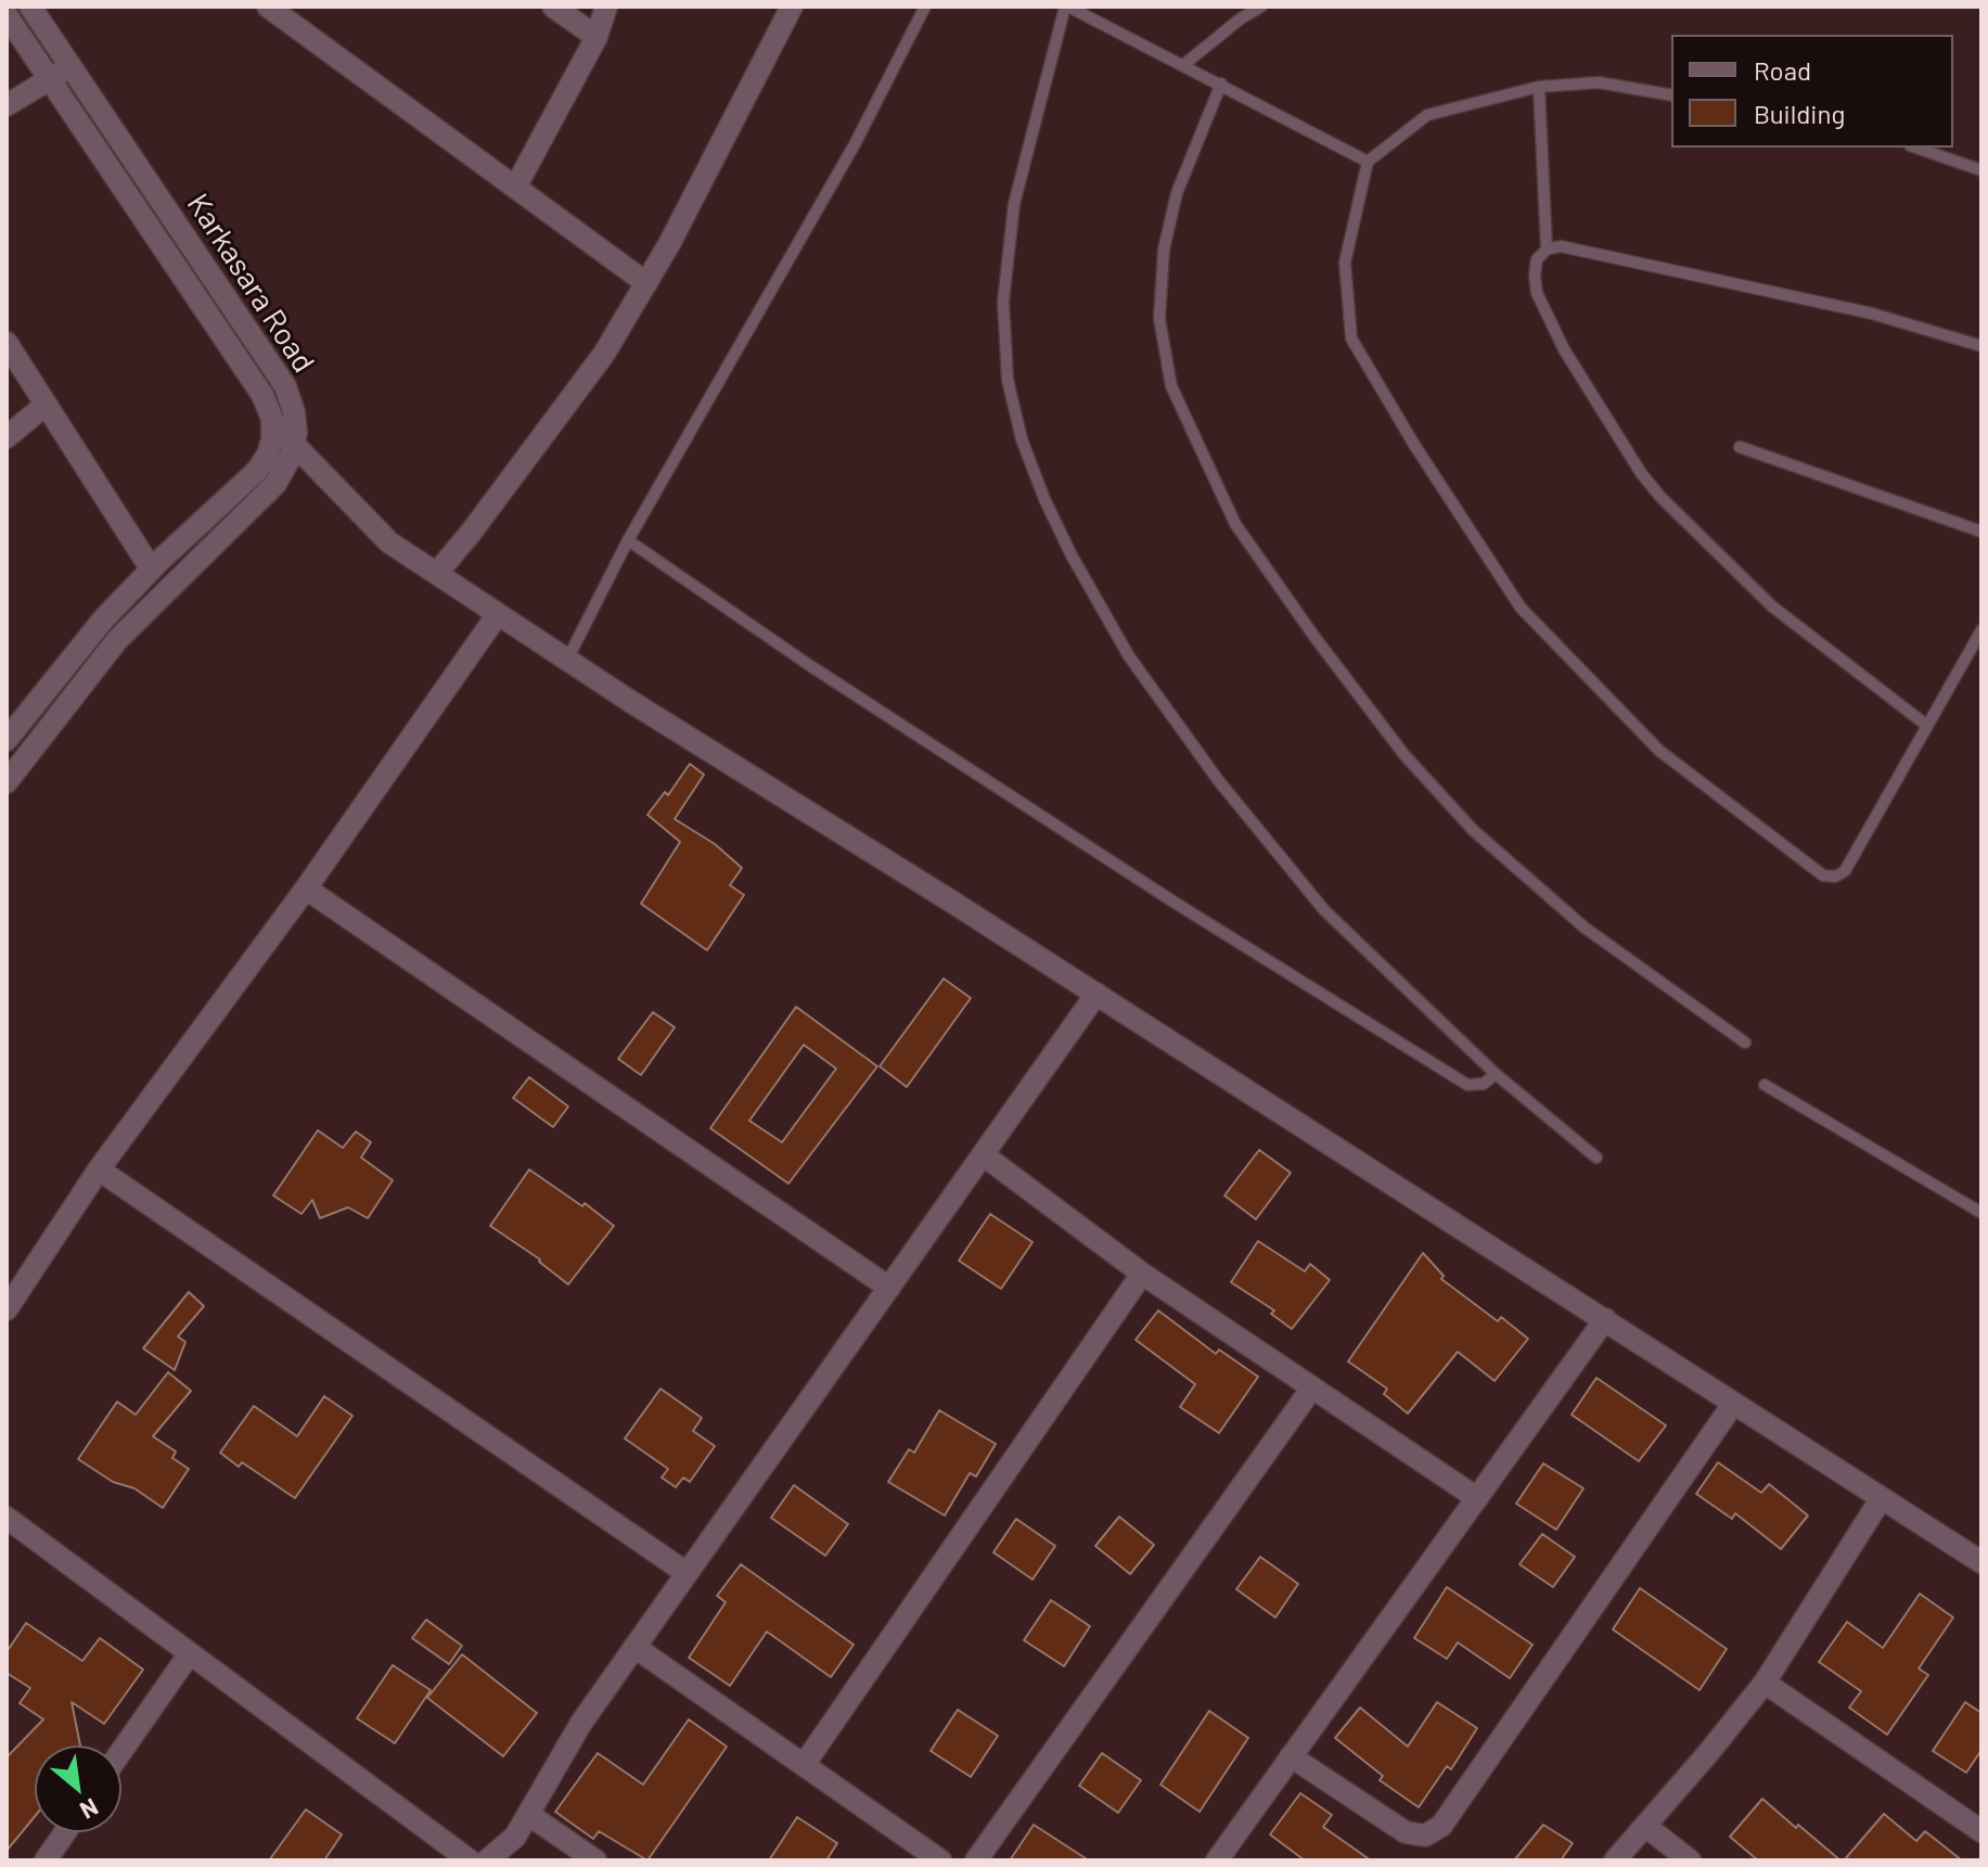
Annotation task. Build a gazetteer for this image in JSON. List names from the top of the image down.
{
  "streets": {
    "street": ["Karkasara Road"]
  },
  "legend": ["Road", "Building"],
  "north": "bottom right"
}
